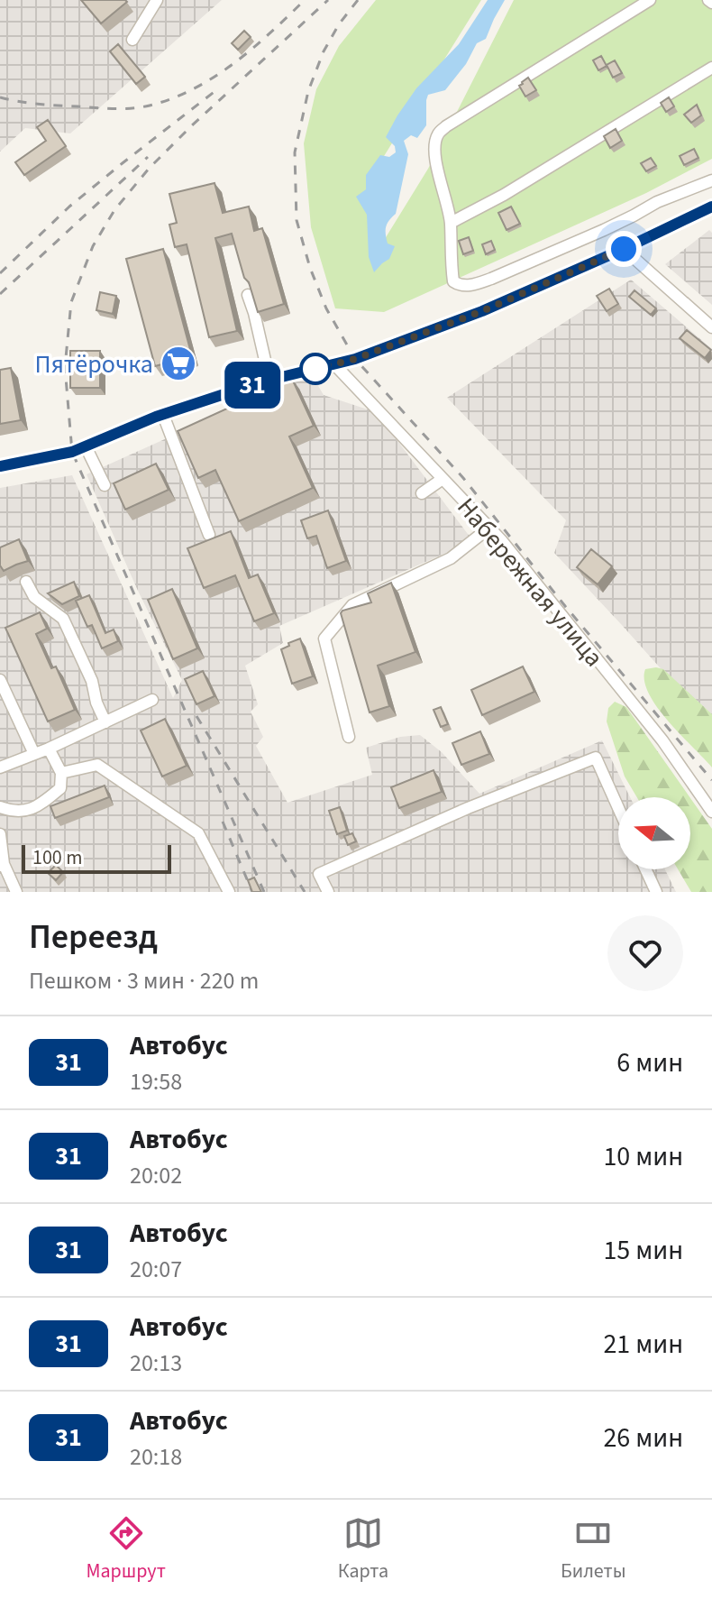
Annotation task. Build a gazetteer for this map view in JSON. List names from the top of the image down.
{
  "streets": {
    "street": ["Набережная улица"]
  },
  "places": {
    "supermarket": ["Пятёрочка"]
  },
  "lines": ["bus line 31"],
  "scale_bar": "100 m",
  "north": "left",
  "page": {
    "on_map": "31",
    "scale": "100 m",
    "heading": ["Переезд", "Пешком · 3 мин · 220 m"],
    "list": [
      {
        "mark": "31",
        "name": "Автобус",
        "note": "19:58",
        "value": "6 мин"
      },
      {
        "mark": "31",
        "name": "Автобус",
        "note": "20:02",
        "value": "10 мин"
      },
      {
        "mark": "31",
        "name": "Автобус",
        "note": "20:07",
        "value": "15 мин"
      },
      {
        "mark": "31",
        "name": "Автобус",
        "note": "20:13",
        "value": "21 мин"
      },
      {
        "mark": "31",
        "name": "Автобус",
        "note": "20:18",
        "value": "26 мин"
      }
    ],
    "tabs": ["Маршрут", "Карта", "Билеты"]
  }
}
